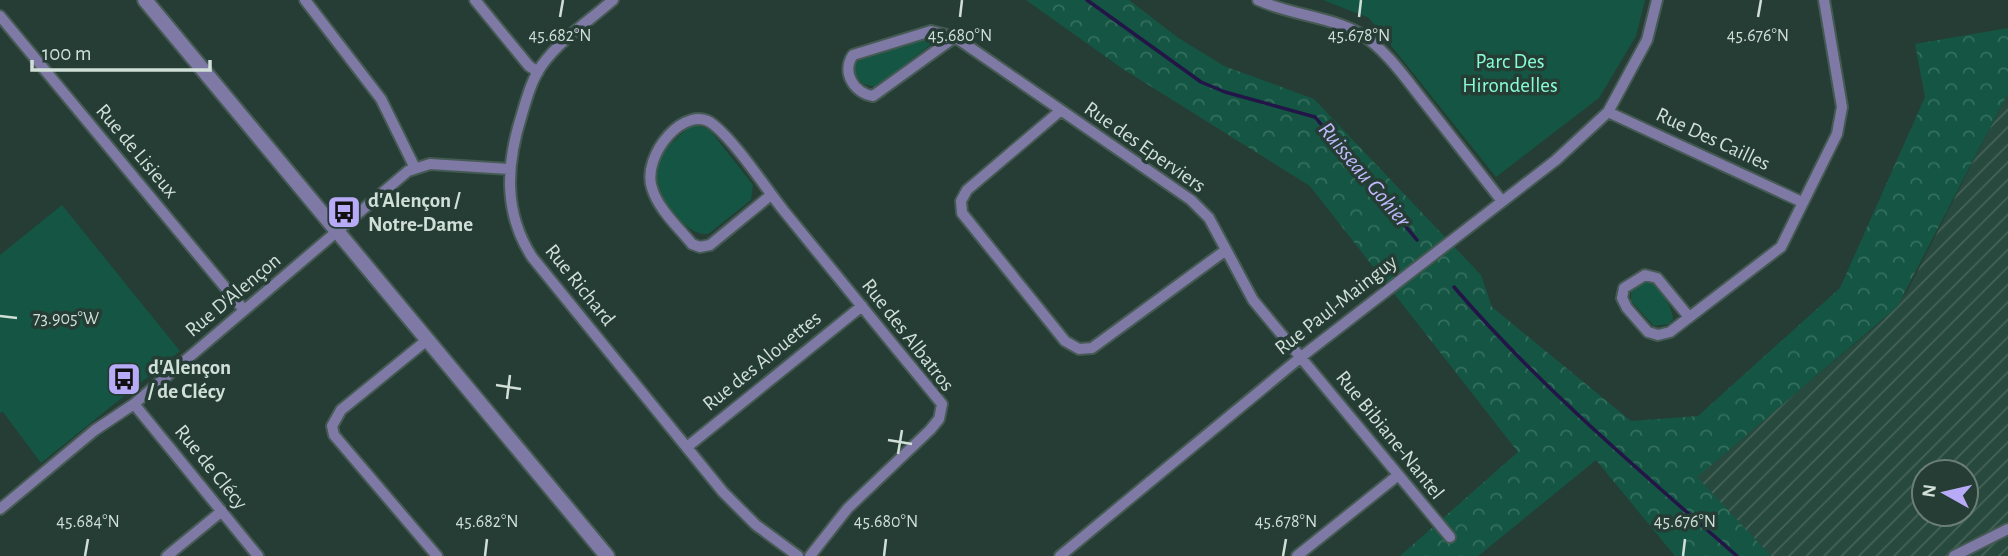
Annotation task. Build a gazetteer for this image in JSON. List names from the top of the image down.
{
  "streets": {
    "street": [
      "Rue Des Cailles",
      "Rue des Eperviers",
      "Rue de Lisieux",
      "Rue Richard",
      "Rue D'Alençon",
      "Rue Paul-Mainguy",
      "Rue des Albatros",
      "Rue des Alouettes",
      "Rue Bibiane-Nantel",
      "Rue de Clécy"
    ]
  },
  "crossings": [
    ["Rue Des Cailles", "Rue Paul-Mainguy"],
    ["Rue des Eperviers", "Rue Paul-Mainguy"],
    ["Rue des Eperviers", "Rue Bibiane-Nantel"],
    ["Rue de Lisieux", "Rue D'Alençon"],
    ["Rue Richard", "Rue des Alouettes"],
    ["Rue D'Alençon", "Rue de Clécy"],
    ["Rue Paul-Mainguy", "Rue Bibiane-Nantel"],
    ["Rue des Albatros", "Rue des Alouettes"]
  ],
  "water": ["Ruisseau Gohier"],
  "parks": ["Parc Des Hirondelles"],
  "places": {
    "bus stop": ["d'Alençon / Notre-Dame", "d'Alençon / de Clécy"]
  },
  "scale_bar": "100 m",
  "north": "left",
  "coordinates": [
    "45.682°N",
    "45.680°N",
    "45.678°N",
    "45.676°N",
    "73.905°W",
    "45.684°N"
  ]
}
